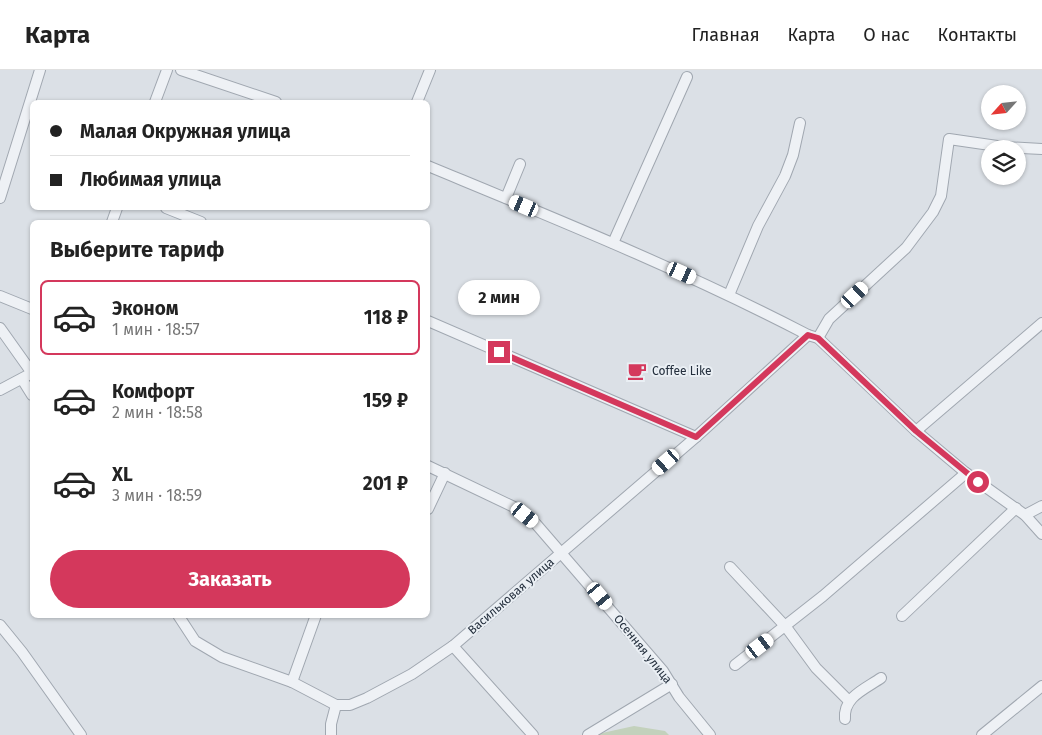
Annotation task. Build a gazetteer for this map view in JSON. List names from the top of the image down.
{
  "streets": {
    "street": ["Васильковая улица", "Осенняя улица"]
  },
  "crossings": [
    ["Васильковая улица", "Осенняя улица"]
  ],
  "places": {
    "cafe": ["Coffee Like"]
  },
  "north": "bottom left",
  "page": {
    "header": "Карта",
    "nav": [
      "Главная",
      "Карта",
      "О нас",
      "Контакты"
    ],
    "banner": ["Малая Окружная улица", "Любимая улица"],
    "heading": "Выберите тариф",
    "bubble": "2 мин",
    "list": [
      {
        "name": "Эконом",
        "note": "1 мин · 18:57",
        "value": "118 ₽"
      },
      {
        "name": "Комфорт",
        "note": "2 мин · 18:58",
        "value": "159 ₽"
      },
      {
        "name": "XL",
        "note": "3 мин · 18:59",
        "value": "201 ₽"
      }
    ],
    "buttons": "Заказать"
  }
}
